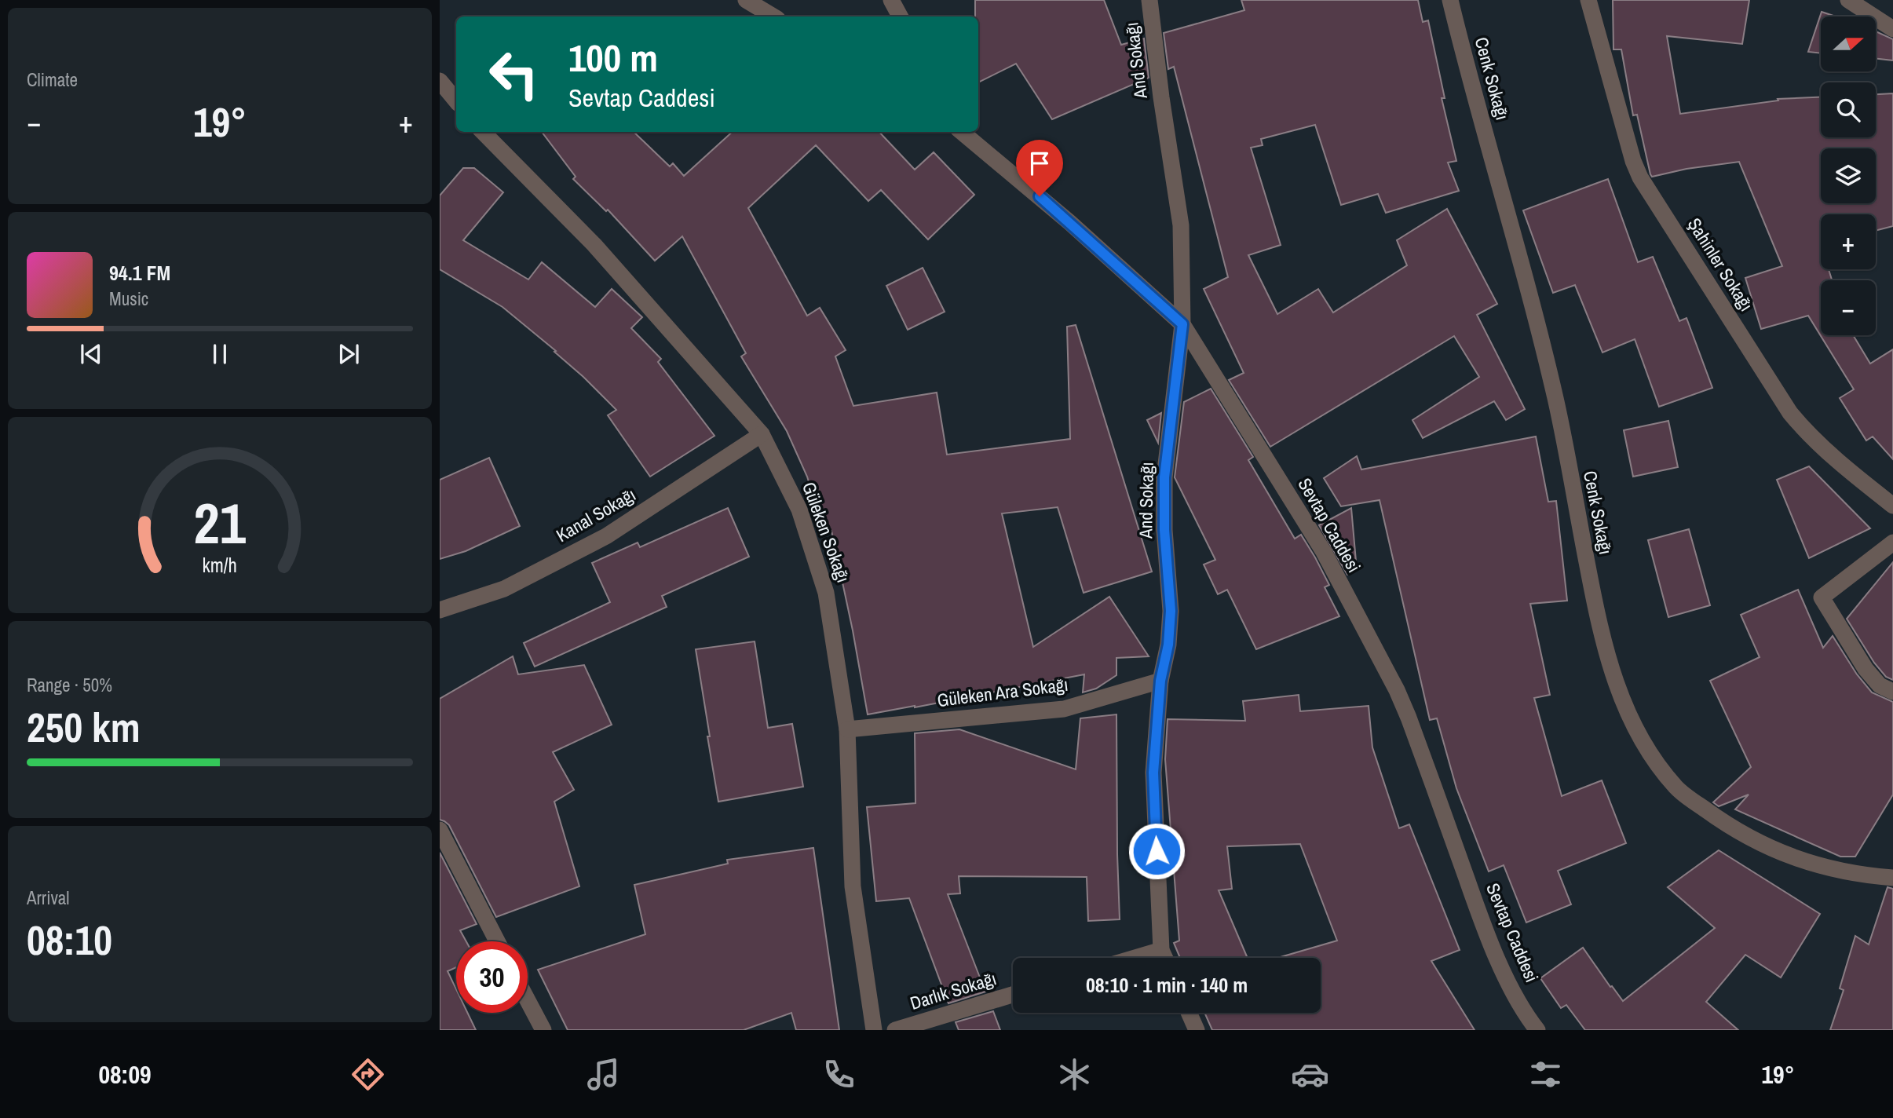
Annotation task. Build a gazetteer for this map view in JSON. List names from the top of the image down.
{
  "streets": {
    "street": [
      "And Sokağı",
      "Cenk Sokağı",
      "Şahinler Sokağı",
      "Kanal Sokağı",
      "Sevtap Caddesi",
      "Güleken Sokağı",
      "Güleken Ara Sokağı",
      "Darlık Sokağı"
    ]
  },
  "crossings": [
    ["And Sokağı", "Sevtap Caddesi"],
    ["And Sokağı", "Güleken Ara Sokağı"],
    ["Kanal Sokağı", "Güleken Sokağı"],
    ["Güleken Sokağı", "Güleken Ara Sokağı"]
  ],
  "north": "right",
  "page": {
    "tile": [
      "Climate",
      ["Range · 50%", "250 km"],
      ["Arrival", "08:10"]
    ],
    "map_buttons": ["+", "−"],
    "turn": ["100 m", "Sevtap Caddesi"],
    "heat": ["−", "19°", "+"],
    "song": ["94.1 FM", "Music"],
    "limit": "30",
    "trip": "08:10 · 1 min · 140 m",
    "tabs": ["08:09", "19°"],
    "gauge": ["21", "km/h"]
  }
}
